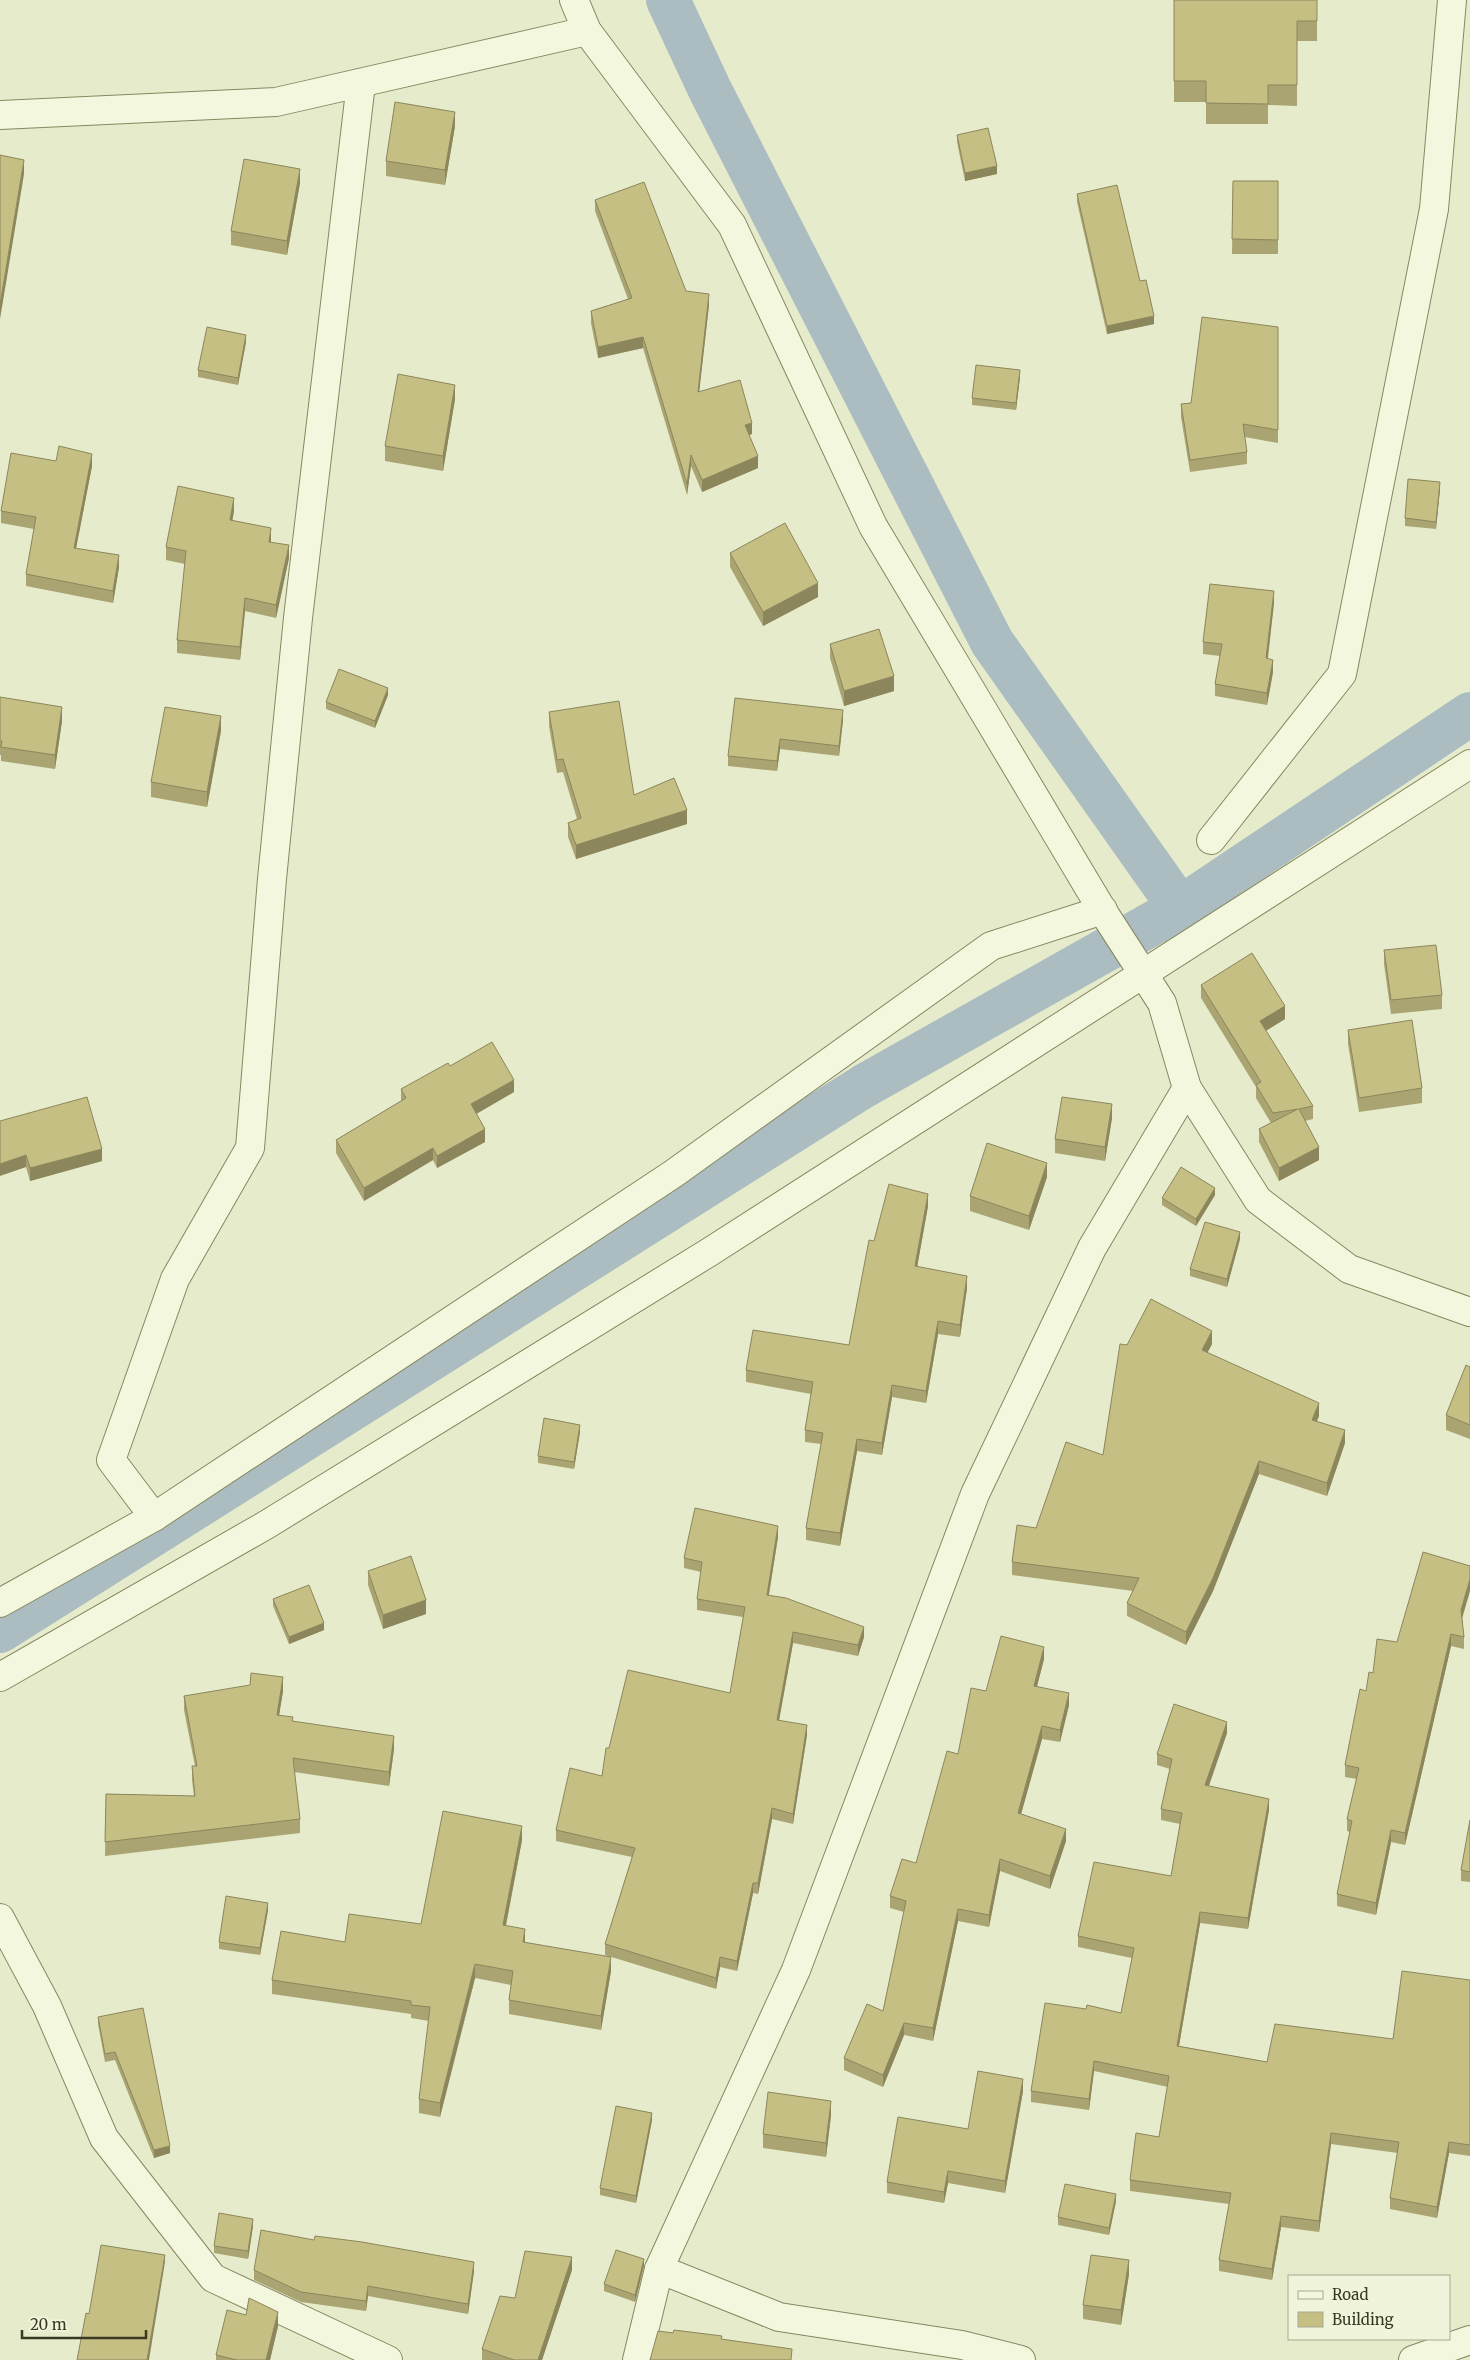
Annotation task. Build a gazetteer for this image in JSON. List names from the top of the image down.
{
  "legend": ["Road", "Building"],
  "scale_bar": "20 m"
}
